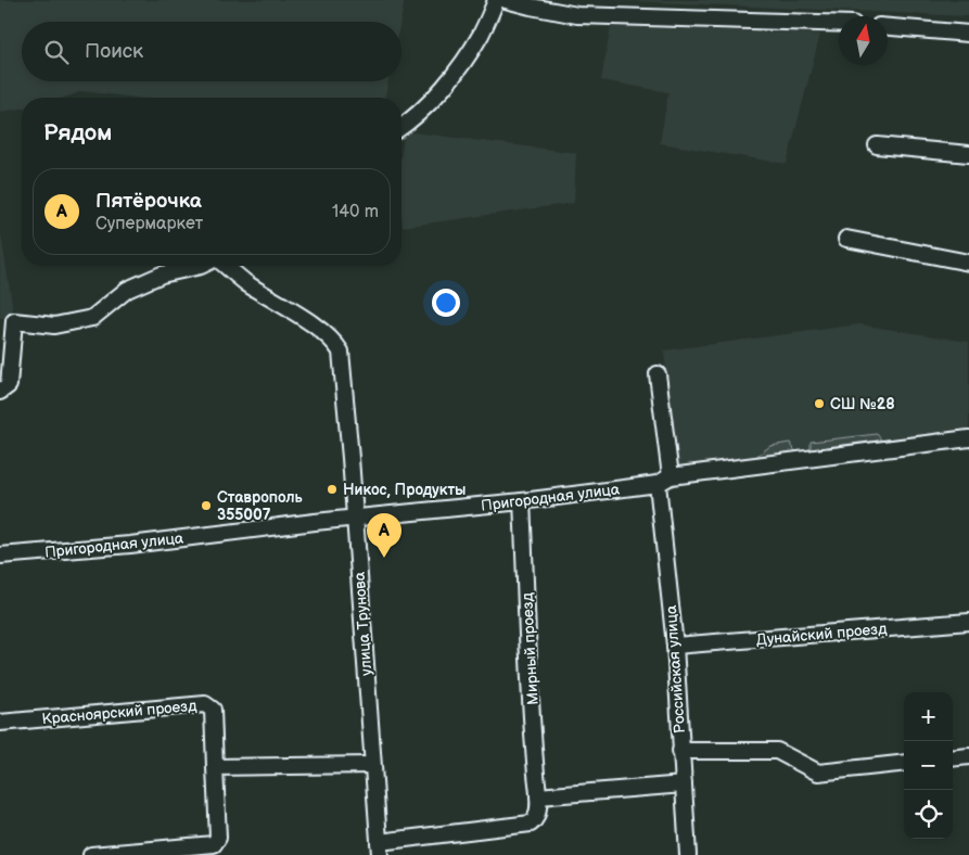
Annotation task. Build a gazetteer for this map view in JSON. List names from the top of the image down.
{
  "streets": {
    "street": [
      "Пригородная улица",
      "улица Трунова",
      "Дунайский проезд",
      "Мирный проезд",
      "Российская улица",
      "Красноярский проезд"
    ]
  },
  "crossings": [
    ["Пригородная улица", "улица Трунова"],
    ["Пригородная улица", "Мирный проезд"],
    ["Пригородная улица", "Российская улица"],
    ["улица Трунова", "Мирный проезд"],
    ["Дунайский проезд", "Российская улица"]
  ],
  "places": ["СШ №28", "Никос, Продукты", "Ставрополь 355007"],
  "north": "top",
  "page": {
    "search": "Поиск",
    "heading": "Рядом",
    "list": [
      {
        "mark": "A",
        "name": "Пятёрочка",
        "note": "Супермаркет",
        "value": "140 m"
      }
    ],
    "pins": "A",
    "map_buttons": ["+", "−"]
  }
}
